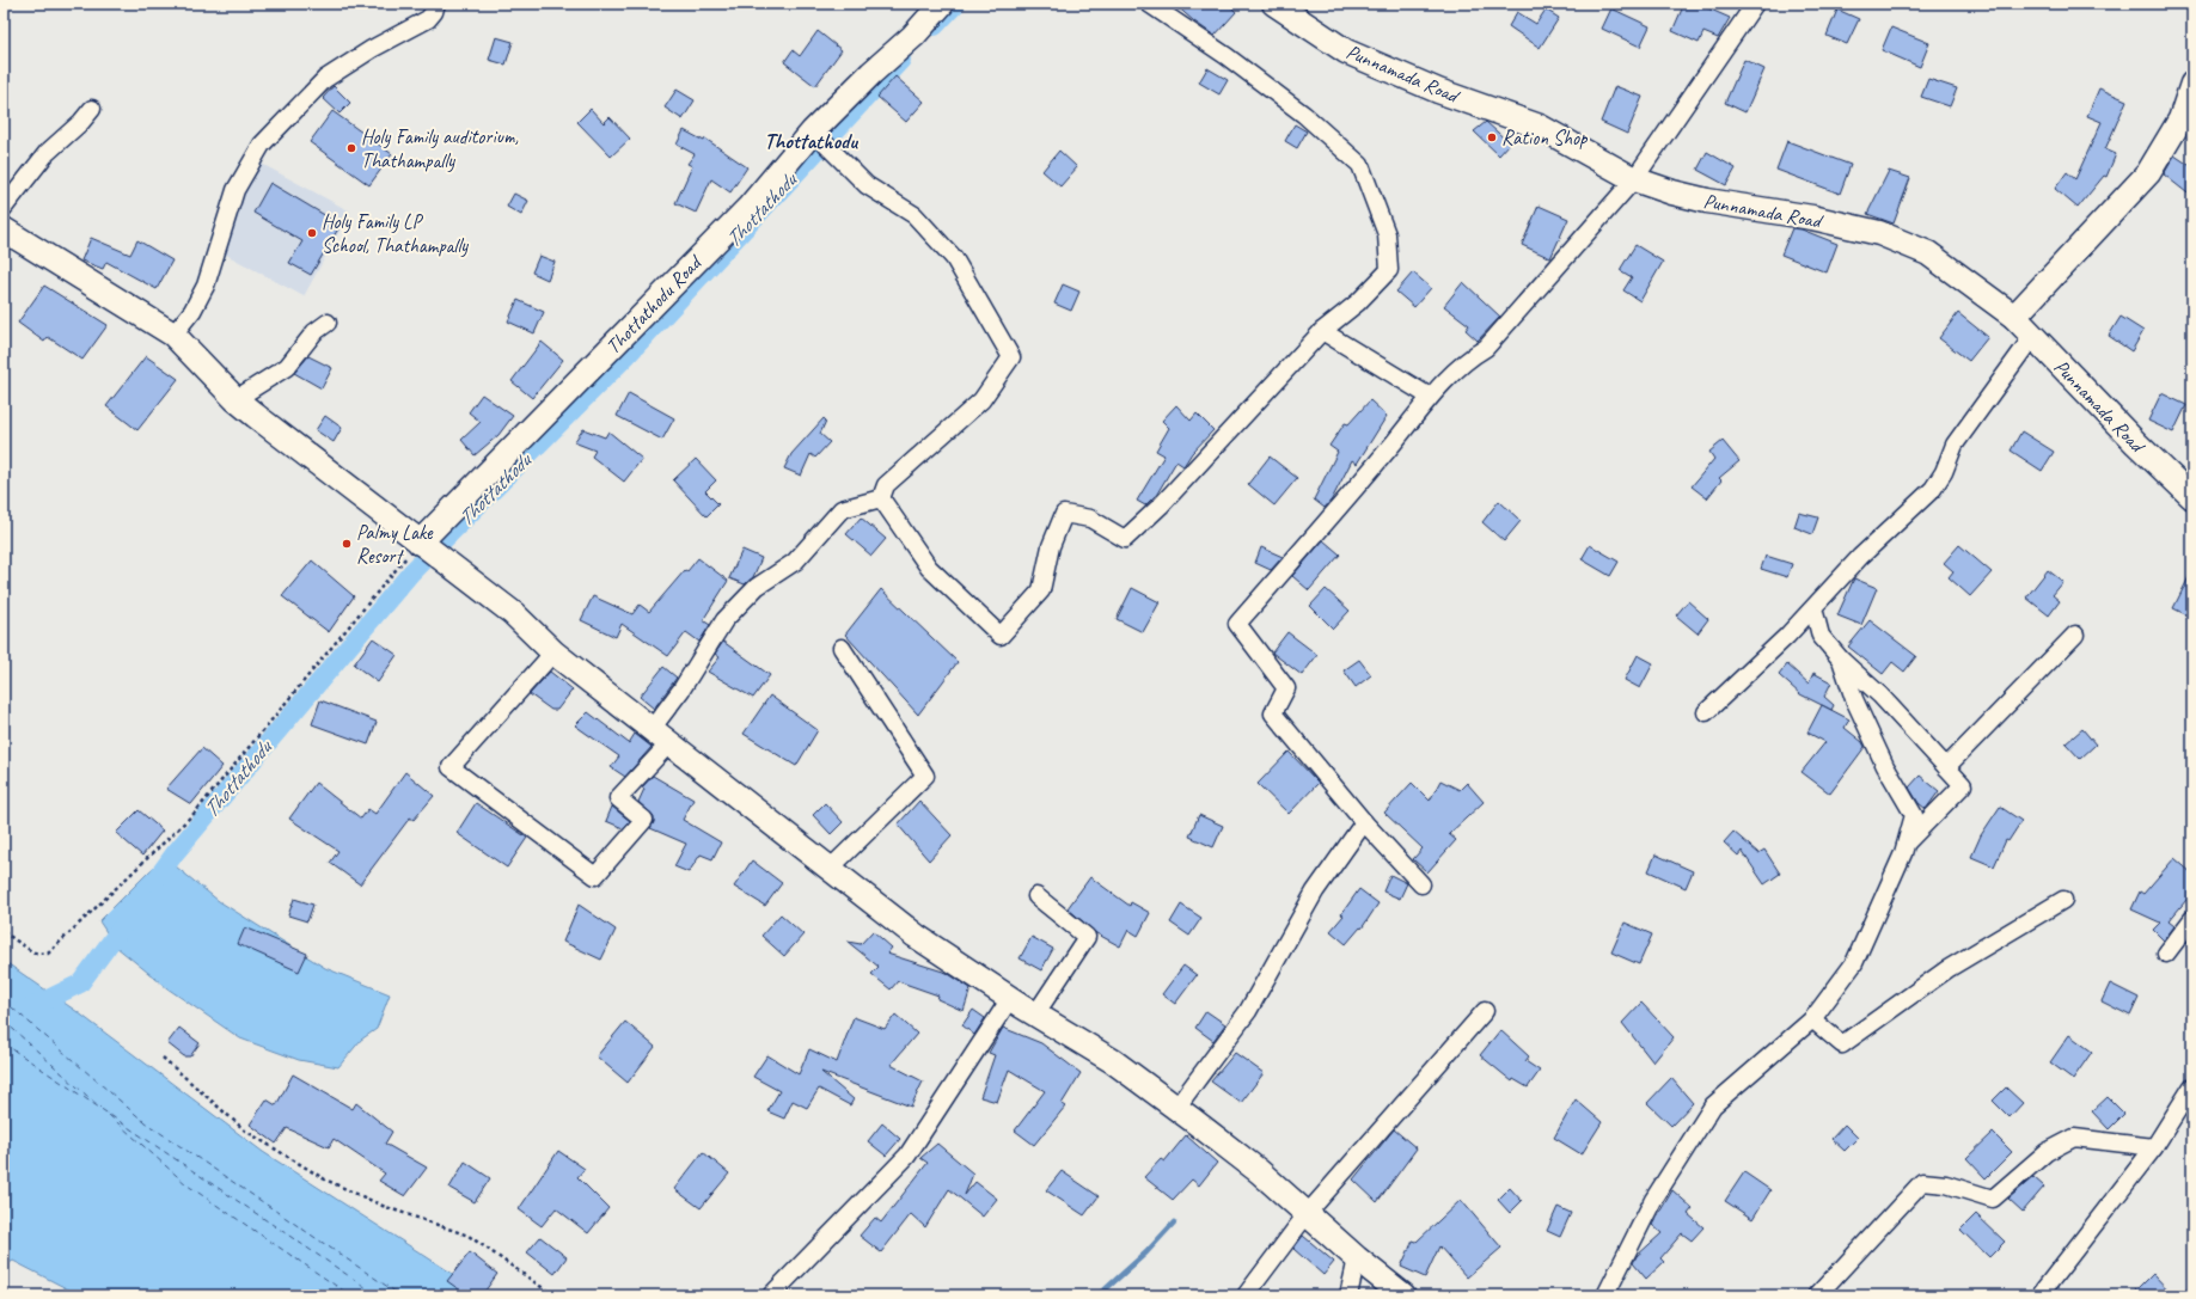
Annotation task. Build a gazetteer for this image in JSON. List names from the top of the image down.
{
  "streets": {
    "main road": ["Punnamada Road", "Thottathodu Road"]
  },
  "districts": ["Thottathodu"],
  "water": ["Thottathodu"],
  "places": [
    "Ration Shop",
    "Holy Family auditorium, Thathampally",
    "Holy Family LP School, Thathampally",
    "Palmy Lake Resort"
  ]
}
